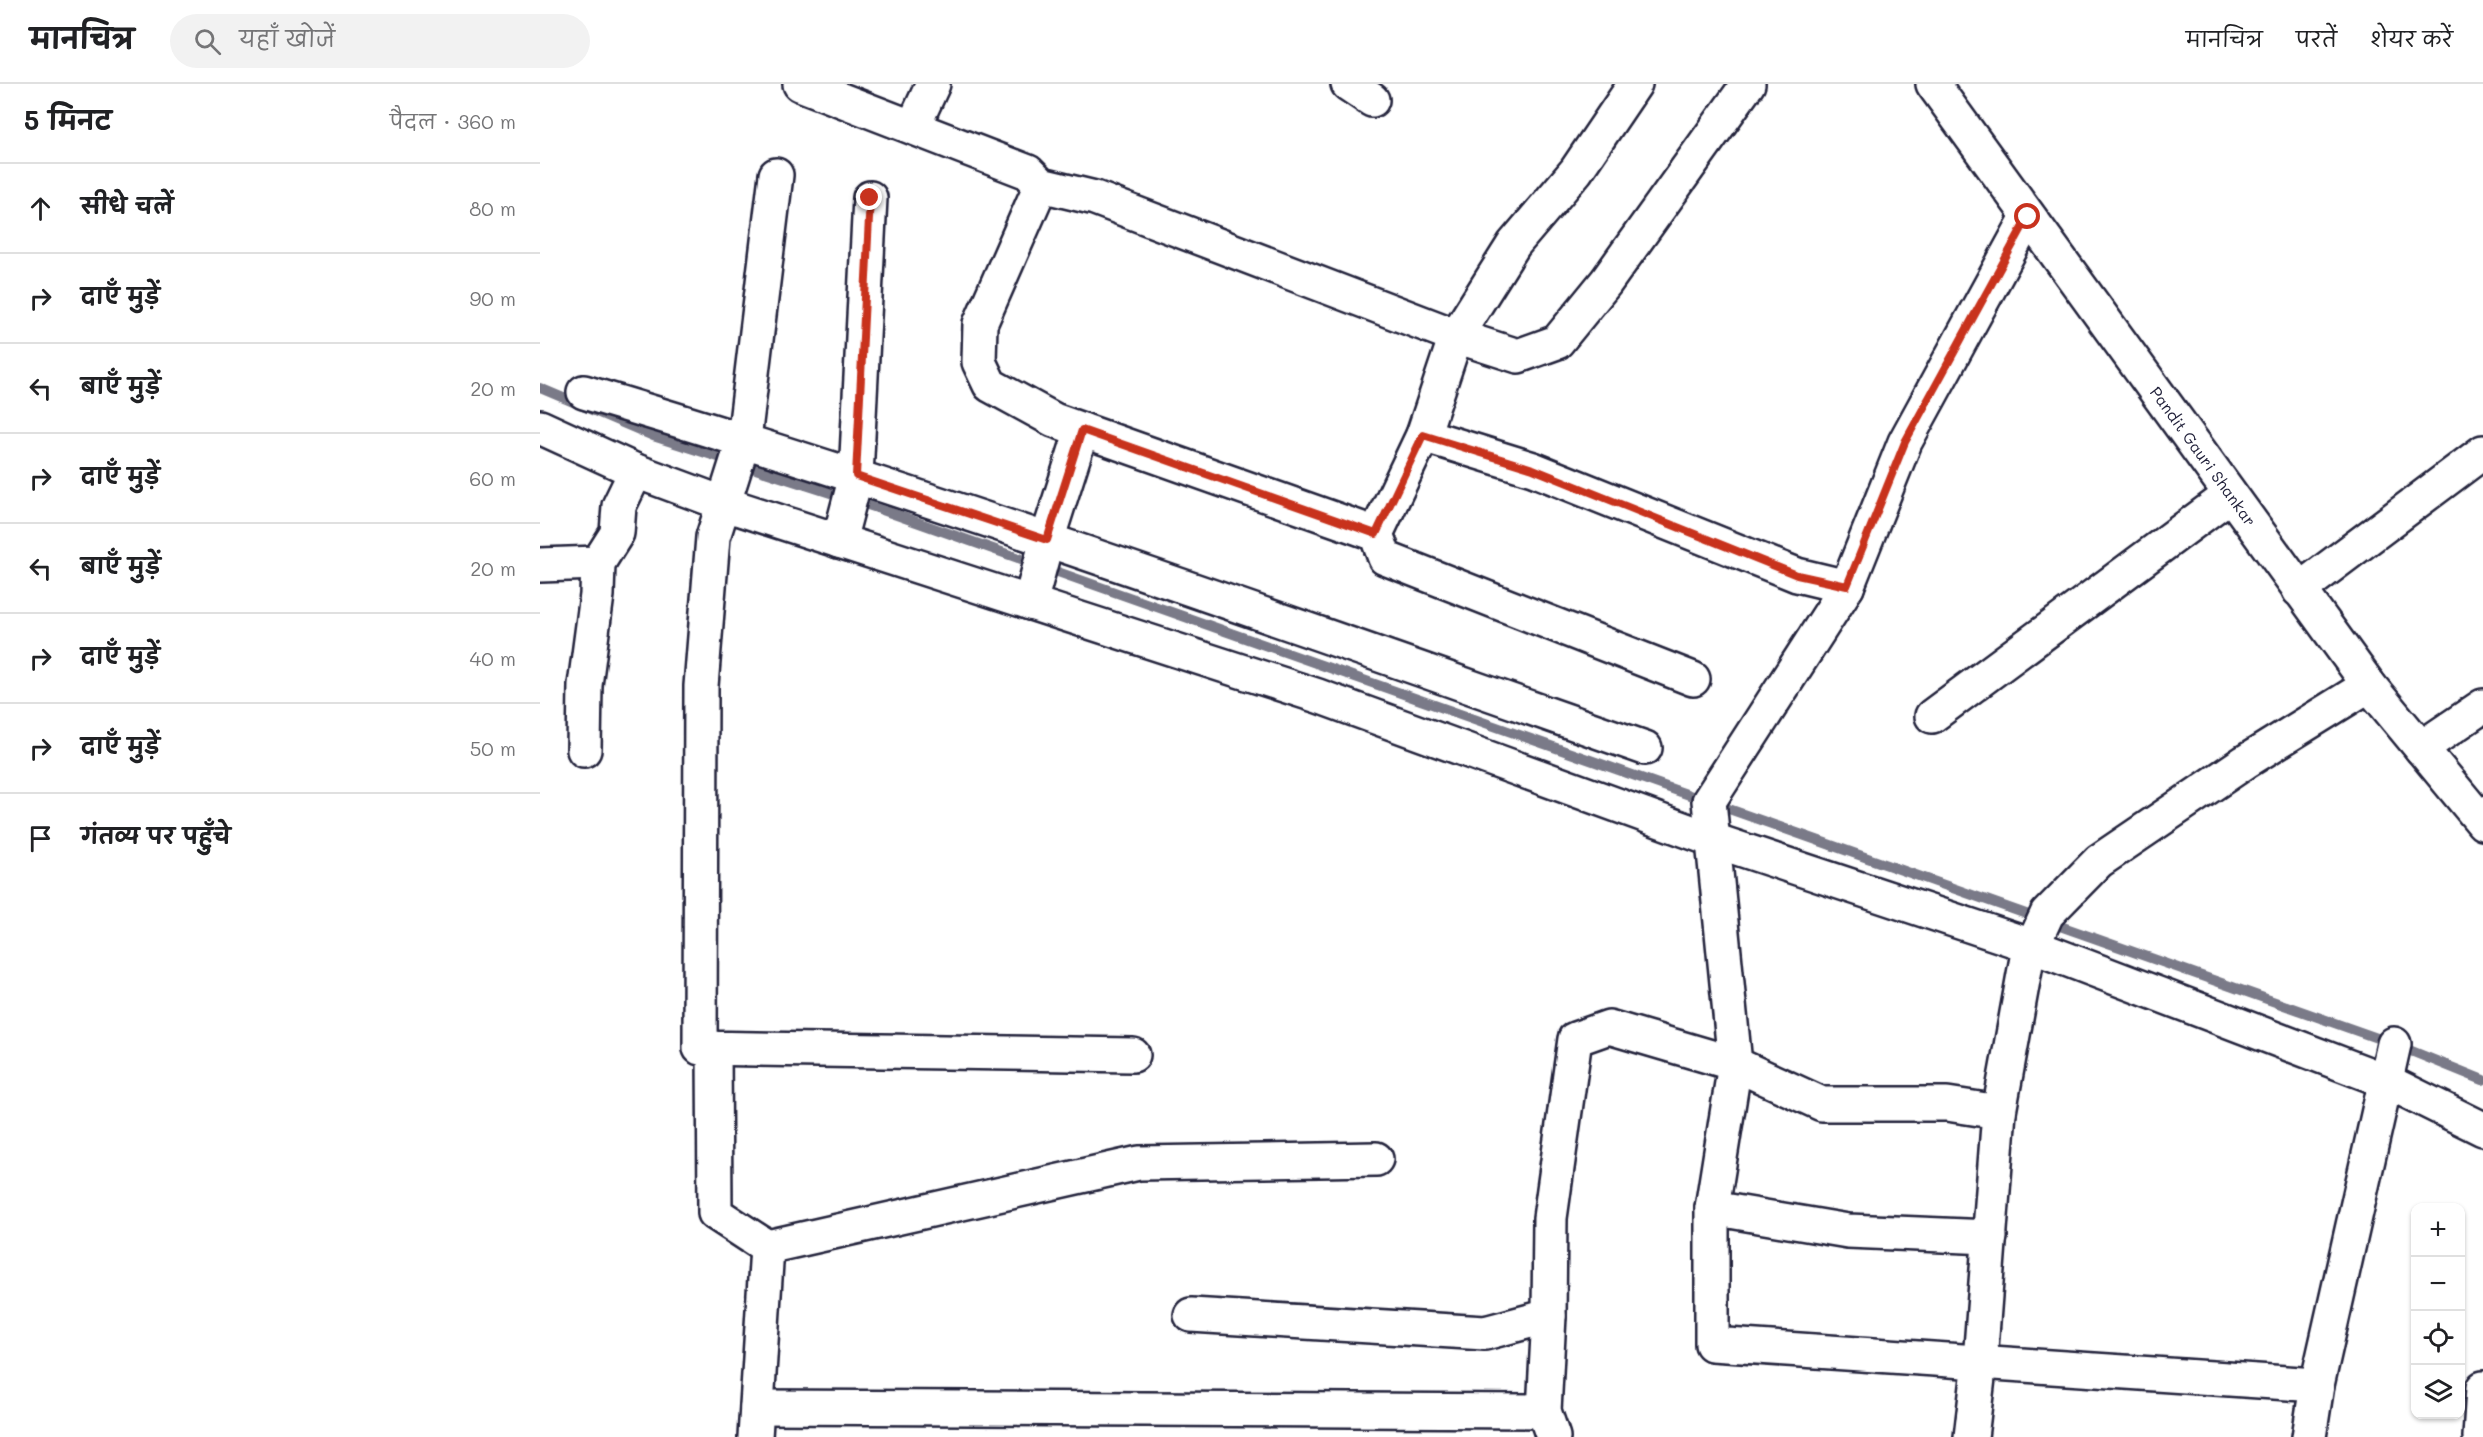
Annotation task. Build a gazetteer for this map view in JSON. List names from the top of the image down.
{
  "streets": {
    "street": ["Pandit Gauri Shankar"]
  },
  "page": {
    "header": "मानचित्र",
    "search": "यहाँ खोजें",
    "nav": ["मानचित्र", "परतें", "शेयर करें"],
    "heading": ["5 मिनट", "पैदल · 360 m"],
    "list": [
      ["सीधे चलें", "80 m"],
      ["दाएँ मुड़ें", "90 m"],
      ["बाएँ मुड़ें", "20 m"],
      ["दाएँ मुड़ें", "60 m"],
      ["बाएँ मुड़ें", "20 m"],
      ["दाएँ मुड़ें", "40 m"],
      ["दाएँ मुड़ें", "50 m"],
      "गंतव्य पर पहुँचे"
    ],
    "map_buttons": ["+", "−"]
  }
}
